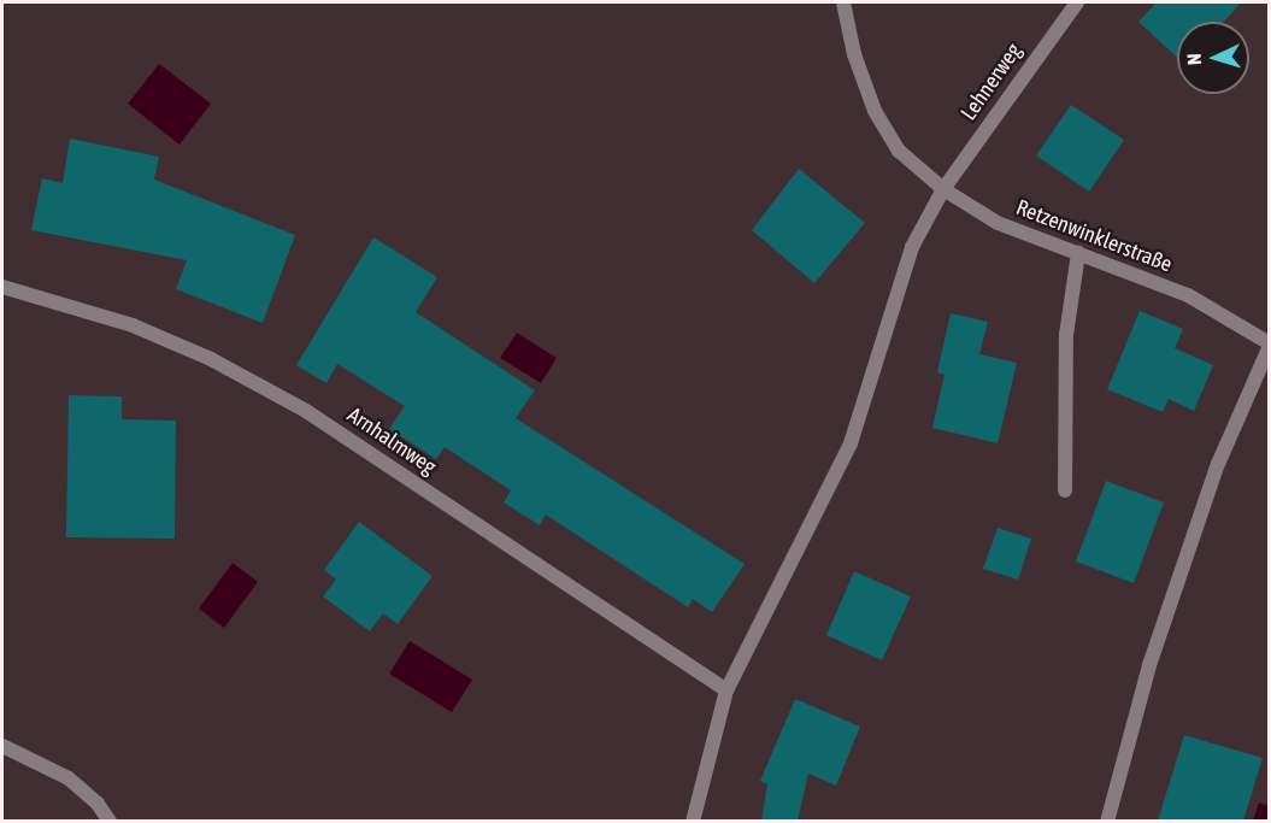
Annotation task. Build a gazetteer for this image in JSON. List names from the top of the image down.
{
  "streets": {
    "street": ["Lehnerweg", "Retzenwinklerstraße", "Arnhalmweg"]
  },
  "crossings": [
    ["Lehnerweg", "Retzenwinklerstraße"]
  ],
  "north": "left"
}
